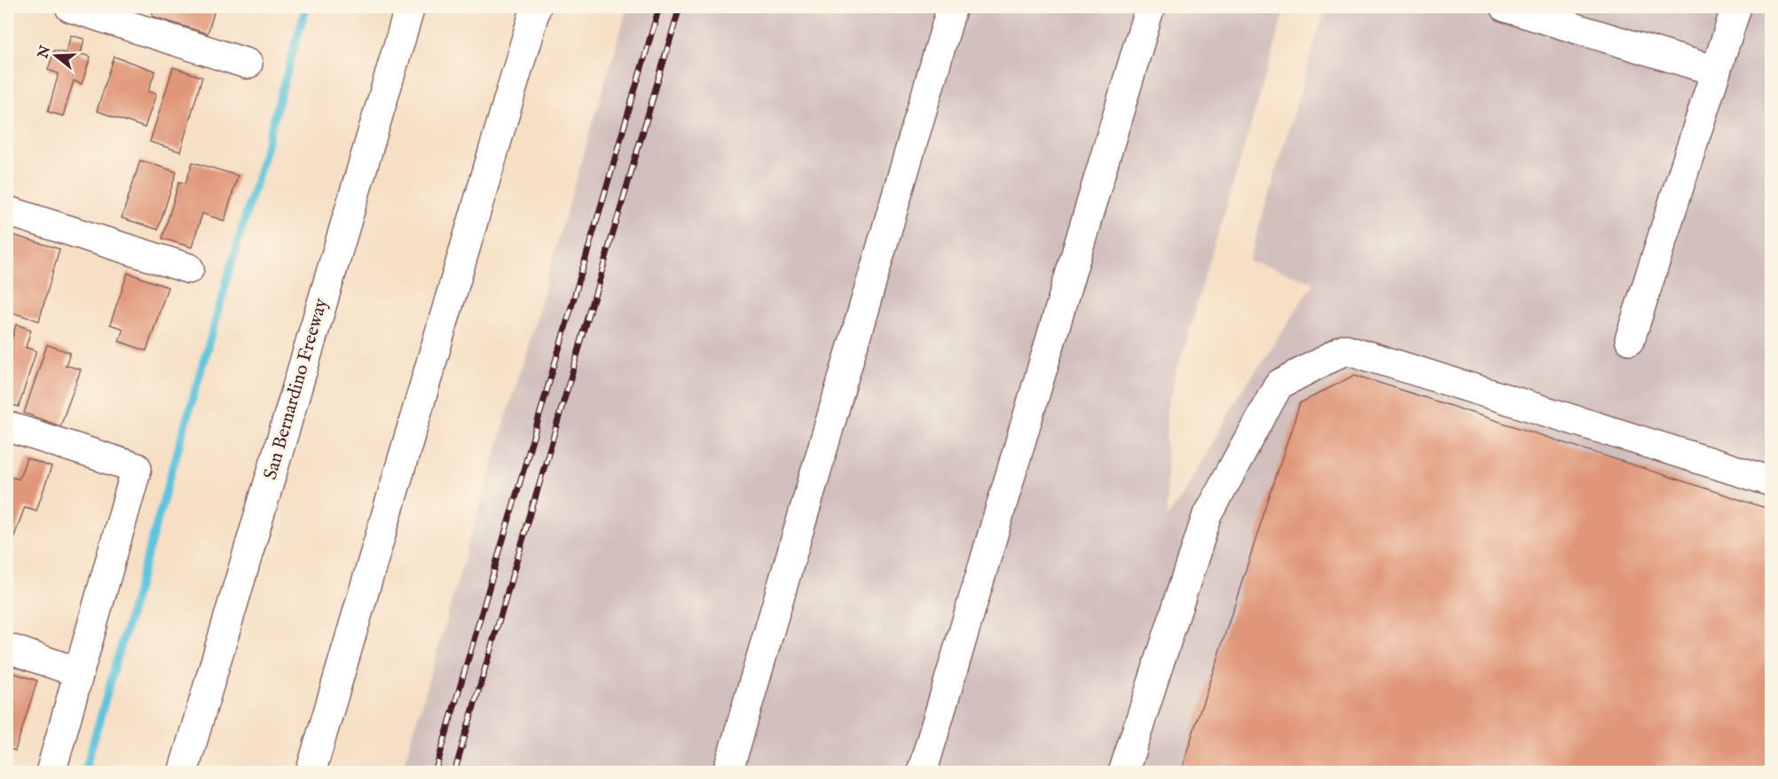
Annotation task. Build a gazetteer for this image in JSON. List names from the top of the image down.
{
  "streets": {
    "main road": ["San Bernardino Freeway"]
  },
  "north": "left"
}
